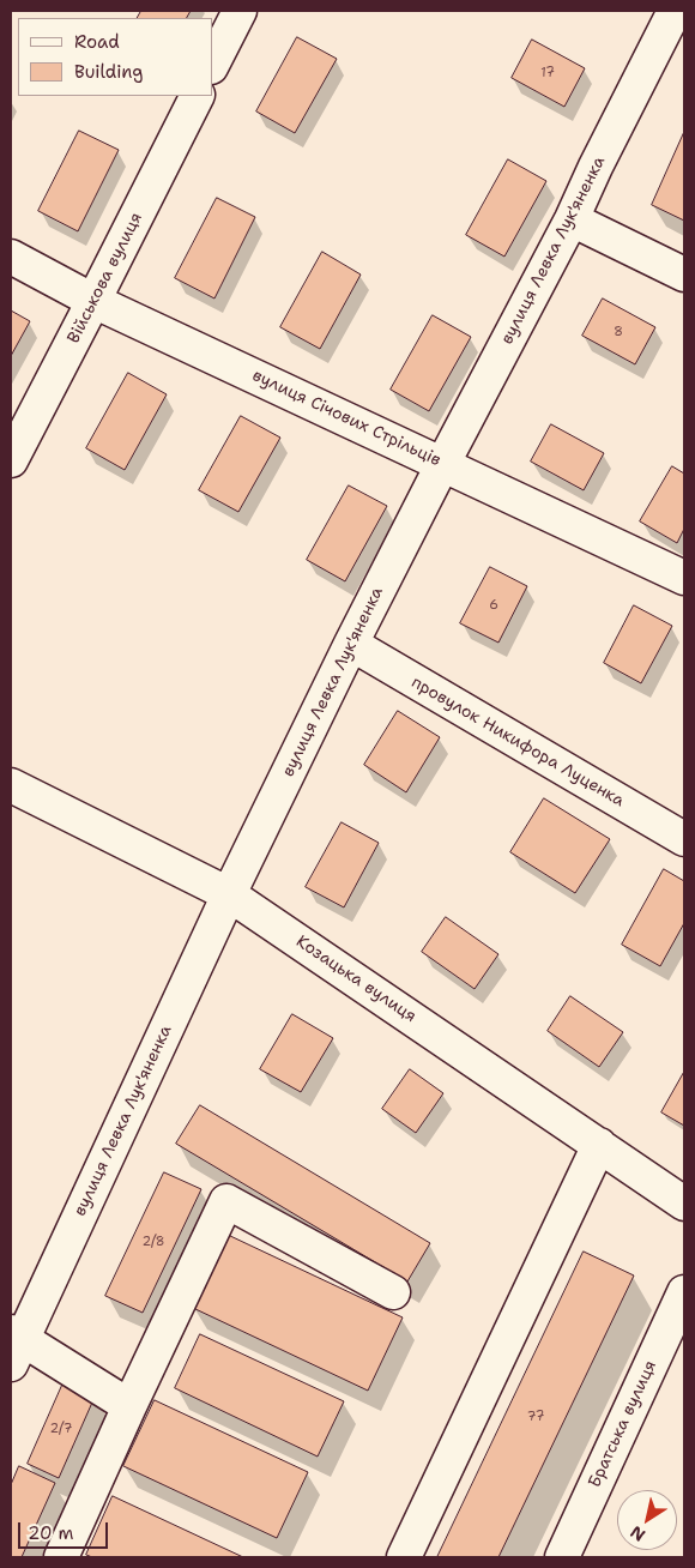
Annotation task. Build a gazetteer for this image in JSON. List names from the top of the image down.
{
  "streets": {
    "street": [
      "вулиця Левка Лук'яненка",
      "Військова вулиця",
      "вулиця Січових Стрільців",
      "провулок Никифора Луценка",
      "Козацька вулиця",
      "Братська вулиця"
    ]
  },
  "crossings": [
    ["вулиця Левка Лук'яненка", "вулиця Січових Стрільців"],
    ["вулиця Левка Лук'яненка", "провулок Никифора Луценка"],
    ["вулиця Левка Лук'яненка", "Козацька вулиця"],
    ["Військова вулиця", "вулиця Січових Стрільців"]
  ],
  "house_numbers": [
    "17",
    "8",
    "6",
    "2/8",
    "77",
    "2/7"
  ],
  "legend": ["Road", "Building"],
  "scale_bar": "20 m",
  "north": "bottom left"
}
